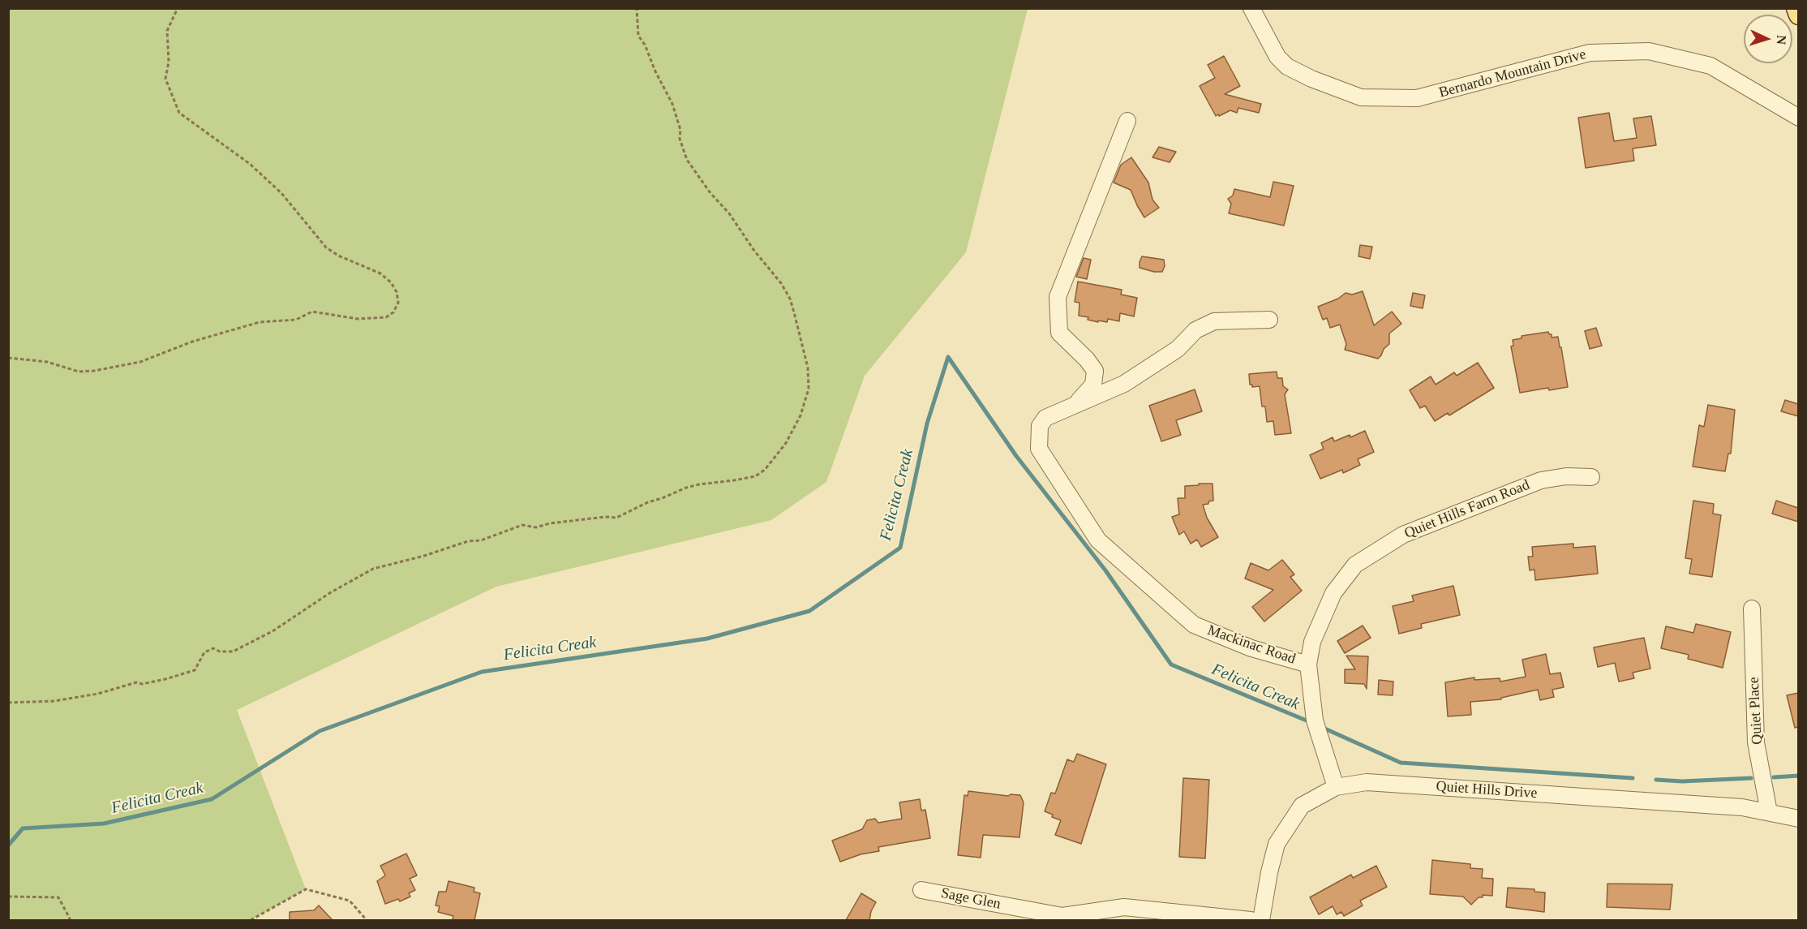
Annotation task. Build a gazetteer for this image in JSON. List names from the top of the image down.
{
  "streets": {
    "street": [
      "Bernardo Mountain Drive",
      "Quiet Hills Farm Road",
      "Mackinac Road",
      "Quiet Place",
      "Quiet Hills Drive",
      "Sage Glen"
    ]
  },
  "crossings": [
    ["Quiet Hills Farm Road", "Mackinac Road"],
    ["Quiet Hills Farm Road", "Quiet Hills Drive"],
    ["Quiet Place", "Quiet Hills Drive"]
  ],
  "water": ["Felicita Creak"],
  "north": "right"
}
